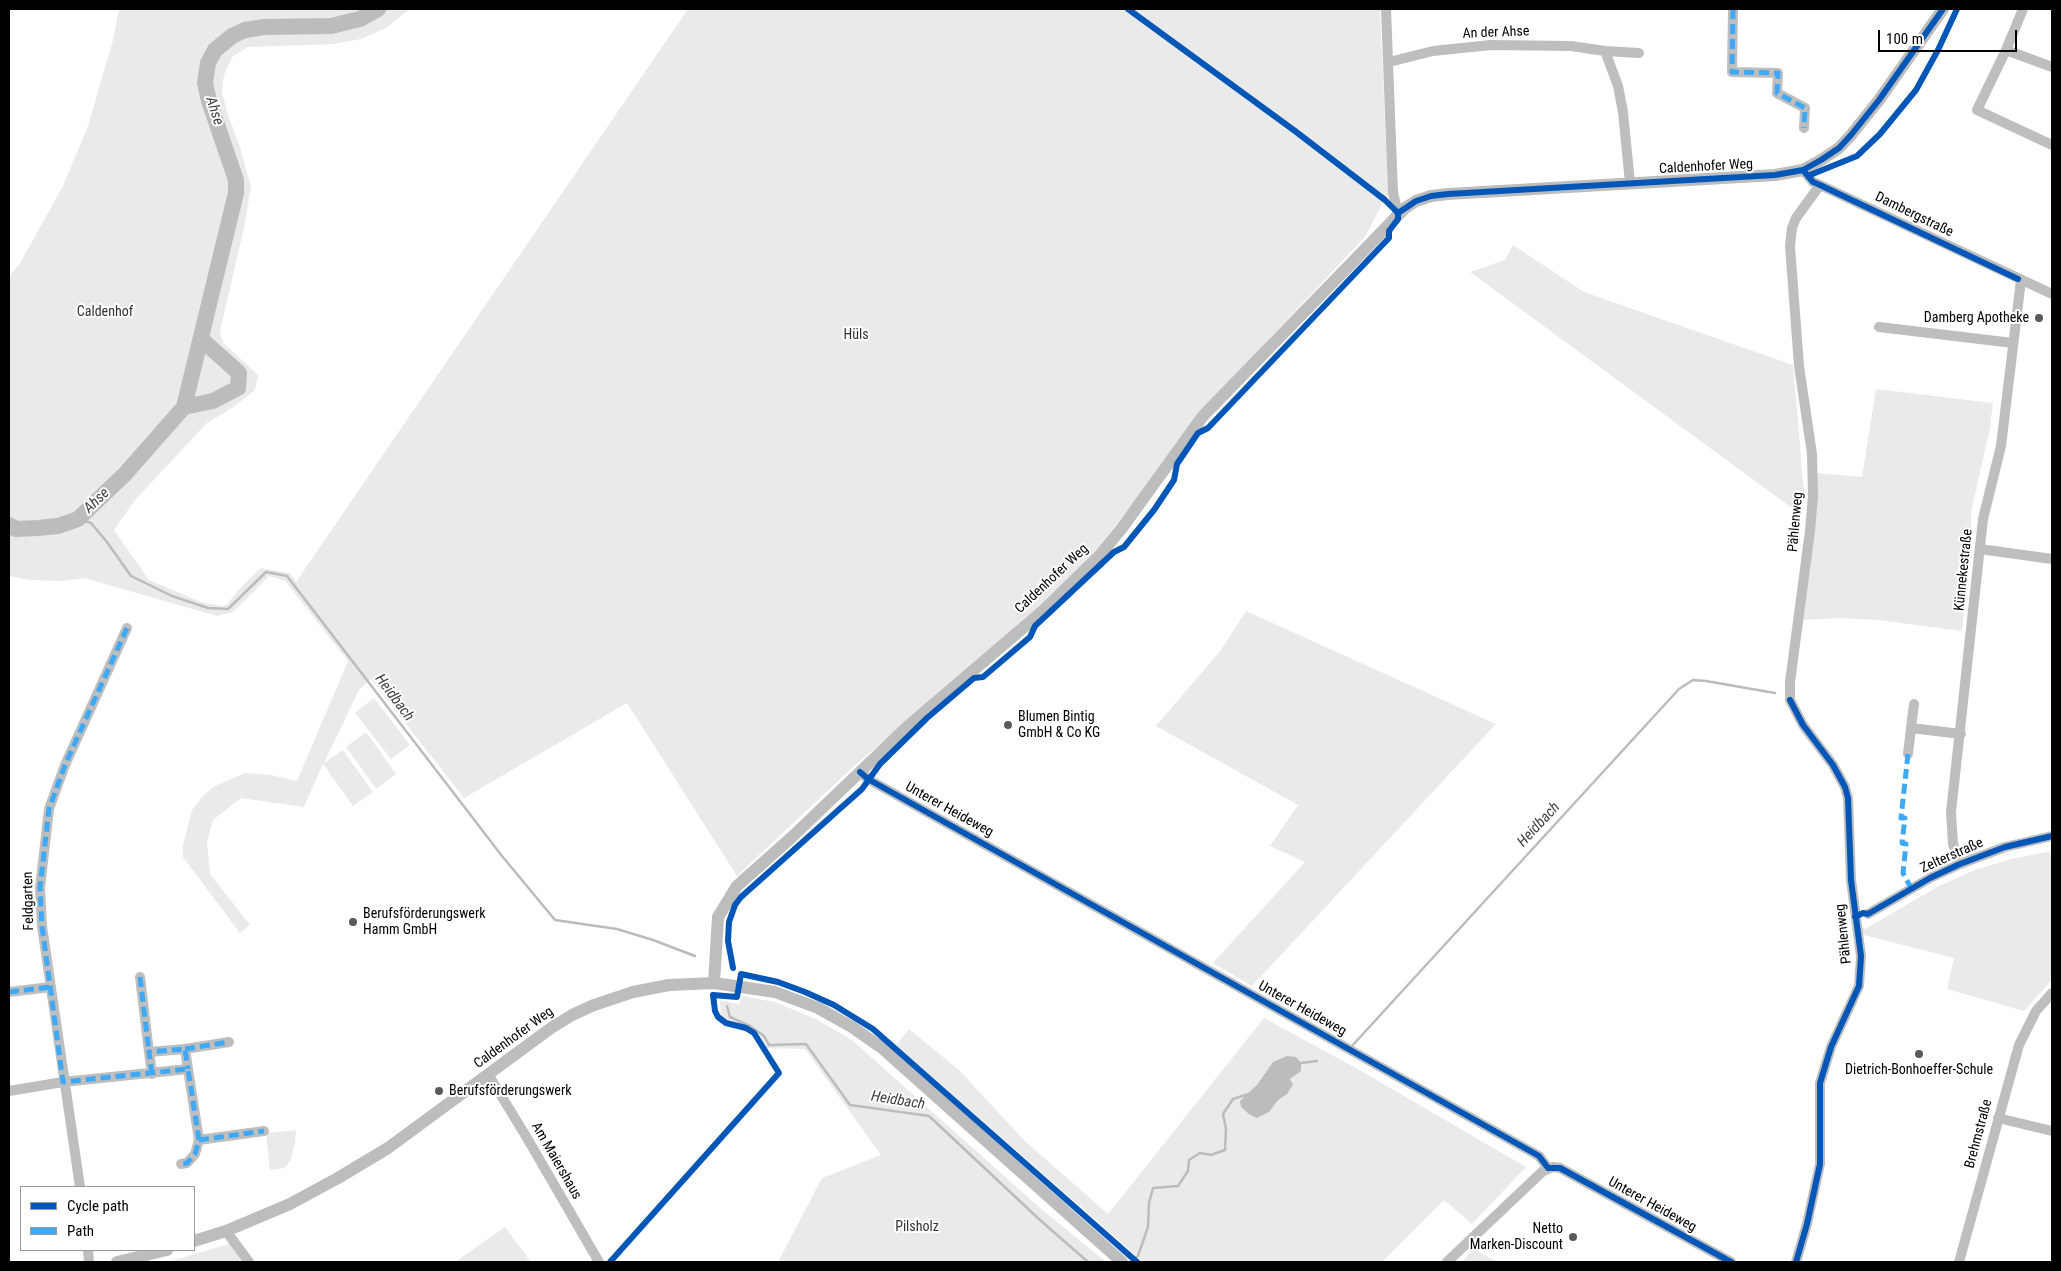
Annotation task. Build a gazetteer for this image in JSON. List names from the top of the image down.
{
  "streets": {
    "main road": ["Caldenhofer Weg"],
    "street": [
      "An der Ahse",
      "Dambergstraße",
      "Pählenweg",
      "Künnekestraße",
      "Unterer Heideweg",
      "Zelterstraße",
      "Feldgarten",
      "Brehmstraße",
      "Am Maiershaus"
    ]
  },
  "crossings": [
    ["Caldenhofer Weg", "Dambergstraße"],
    ["Caldenhofer Weg", "Unterer Heideweg"],
    ["Caldenhofer Weg", "Am Maiershaus"],
    ["Dambergstraße", "Pählenweg"],
    ["Dambergstraße", "Künnekestraße"],
    ["Künnekestraße", "Zelterstraße"]
  ],
  "water": ["Ahse", "Heidbach"],
  "parks": ["Caldenhof", "Hüls", "Pilsholz"],
  "places": [
    "Damberg Apotheke",
    "Blumen Bintig GmbH & Co KG",
    "Berufsförderungswerk Hamm GmbH",
    "Dietrich-Bonhoeffer-Schule",
    "Berufsförderungswerk",
    "Netto Marken-Discount"
  ],
  "legend": ["Cycle path", "Path"],
  "scale_bar": "100 m"
}
